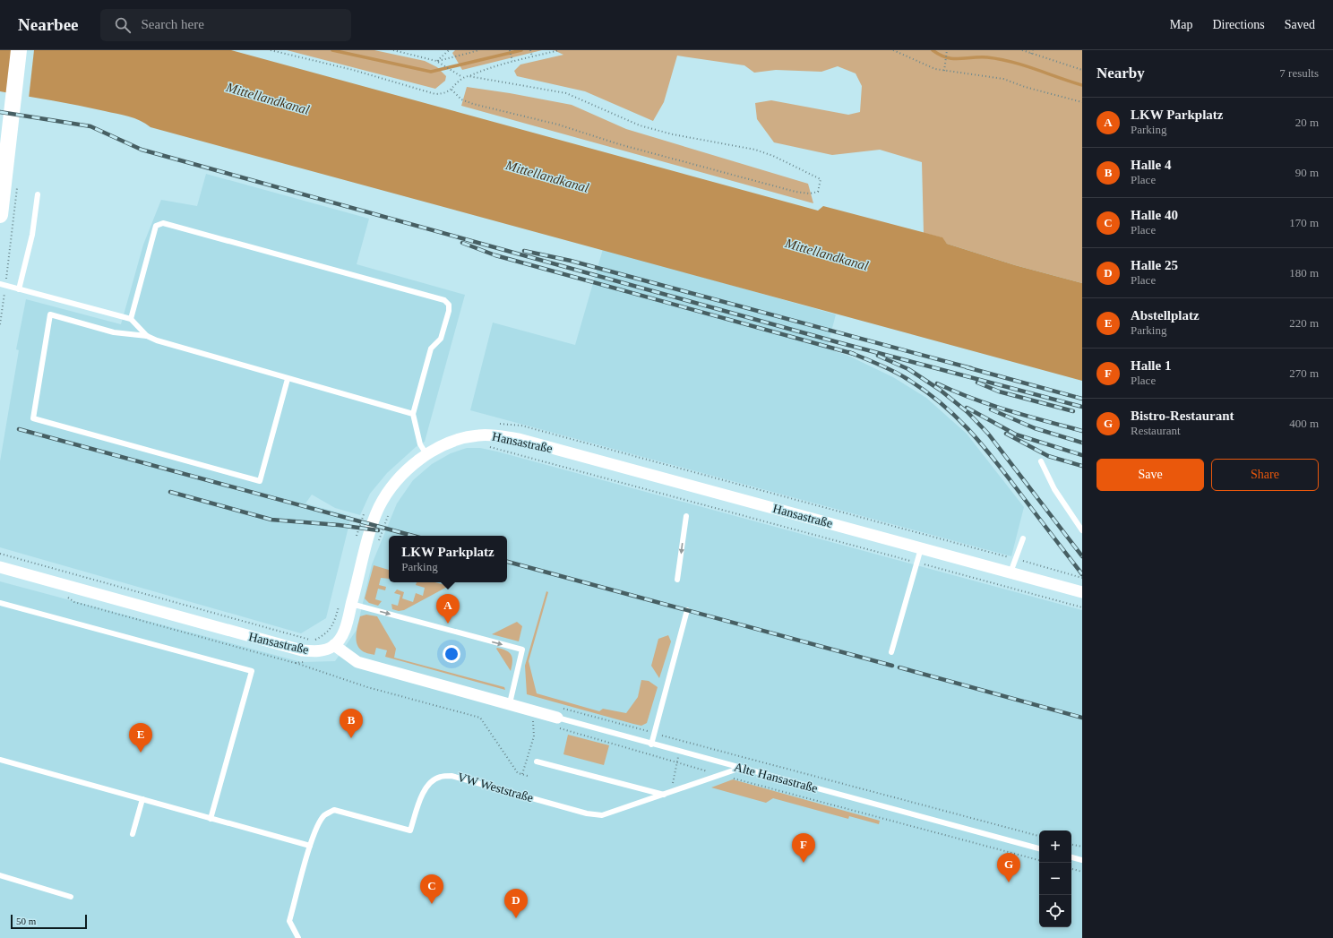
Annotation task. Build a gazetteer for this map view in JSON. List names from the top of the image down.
{
  "streets": {
    "street": ["Hansastraße", "Alte Hansastraße"],
    "lane": ["VW Weststraße"]
  },
  "crossings": [
    ["Hansastraße", "Alte Hansastraße"],
    ["Alte Hansastraße", "VW Weststraße"]
  ],
  "water": ["Mittellandkanal"],
  "scale_bar": "50 m",
  "page": {
    "header": "Nearbee",
    "search": "Search here",
    "nav": ["Map", "Directions", "Saved"],
    "heading": ["Nearby", "7 results"],
    "list": [
      {
        "mark": "A",
        "name": "LKW Parkplatz",
        "note": "Parking",
        "value": "20 m"
      },
      {
        "mark": "B",
        "name": "Halle 4",
        "note": "Place",
        "value": "90 m"
      },
      {
        "mark": "C",
        "name": "Halle 40",
        "note": "Place",
        "value": "170 m"
      },
      {
        "mark": "D",
        "name": "Halle 25",
        "note": "Place",
        "value": "180 m"
      },
      {
        "mark": "E",
        "name": "Abstellplatz",
        "note": "Parking",
        "value": "220 m"
      },
      {
        "mark": "F",
        "name": "Halle 1",
        "note": "Place",
        "value": "270 m"
      },
      {
        "mark": "G",
        "name": "Bistro-Restaurant",
        "note": "Restaurant",
        "value": "400 m"
      }
    ],
    "buttons": ["Save", "Share"],
    "popup": ["LKW Parkplatz", "Parking"],
    "pins": [
      "A",
      "B",
      "E",
      "F",
      "G",
      "C",
      "D"
    ],
    "map_buttons": ["+", "−"],
    "scale": "50 m"
  }
}
